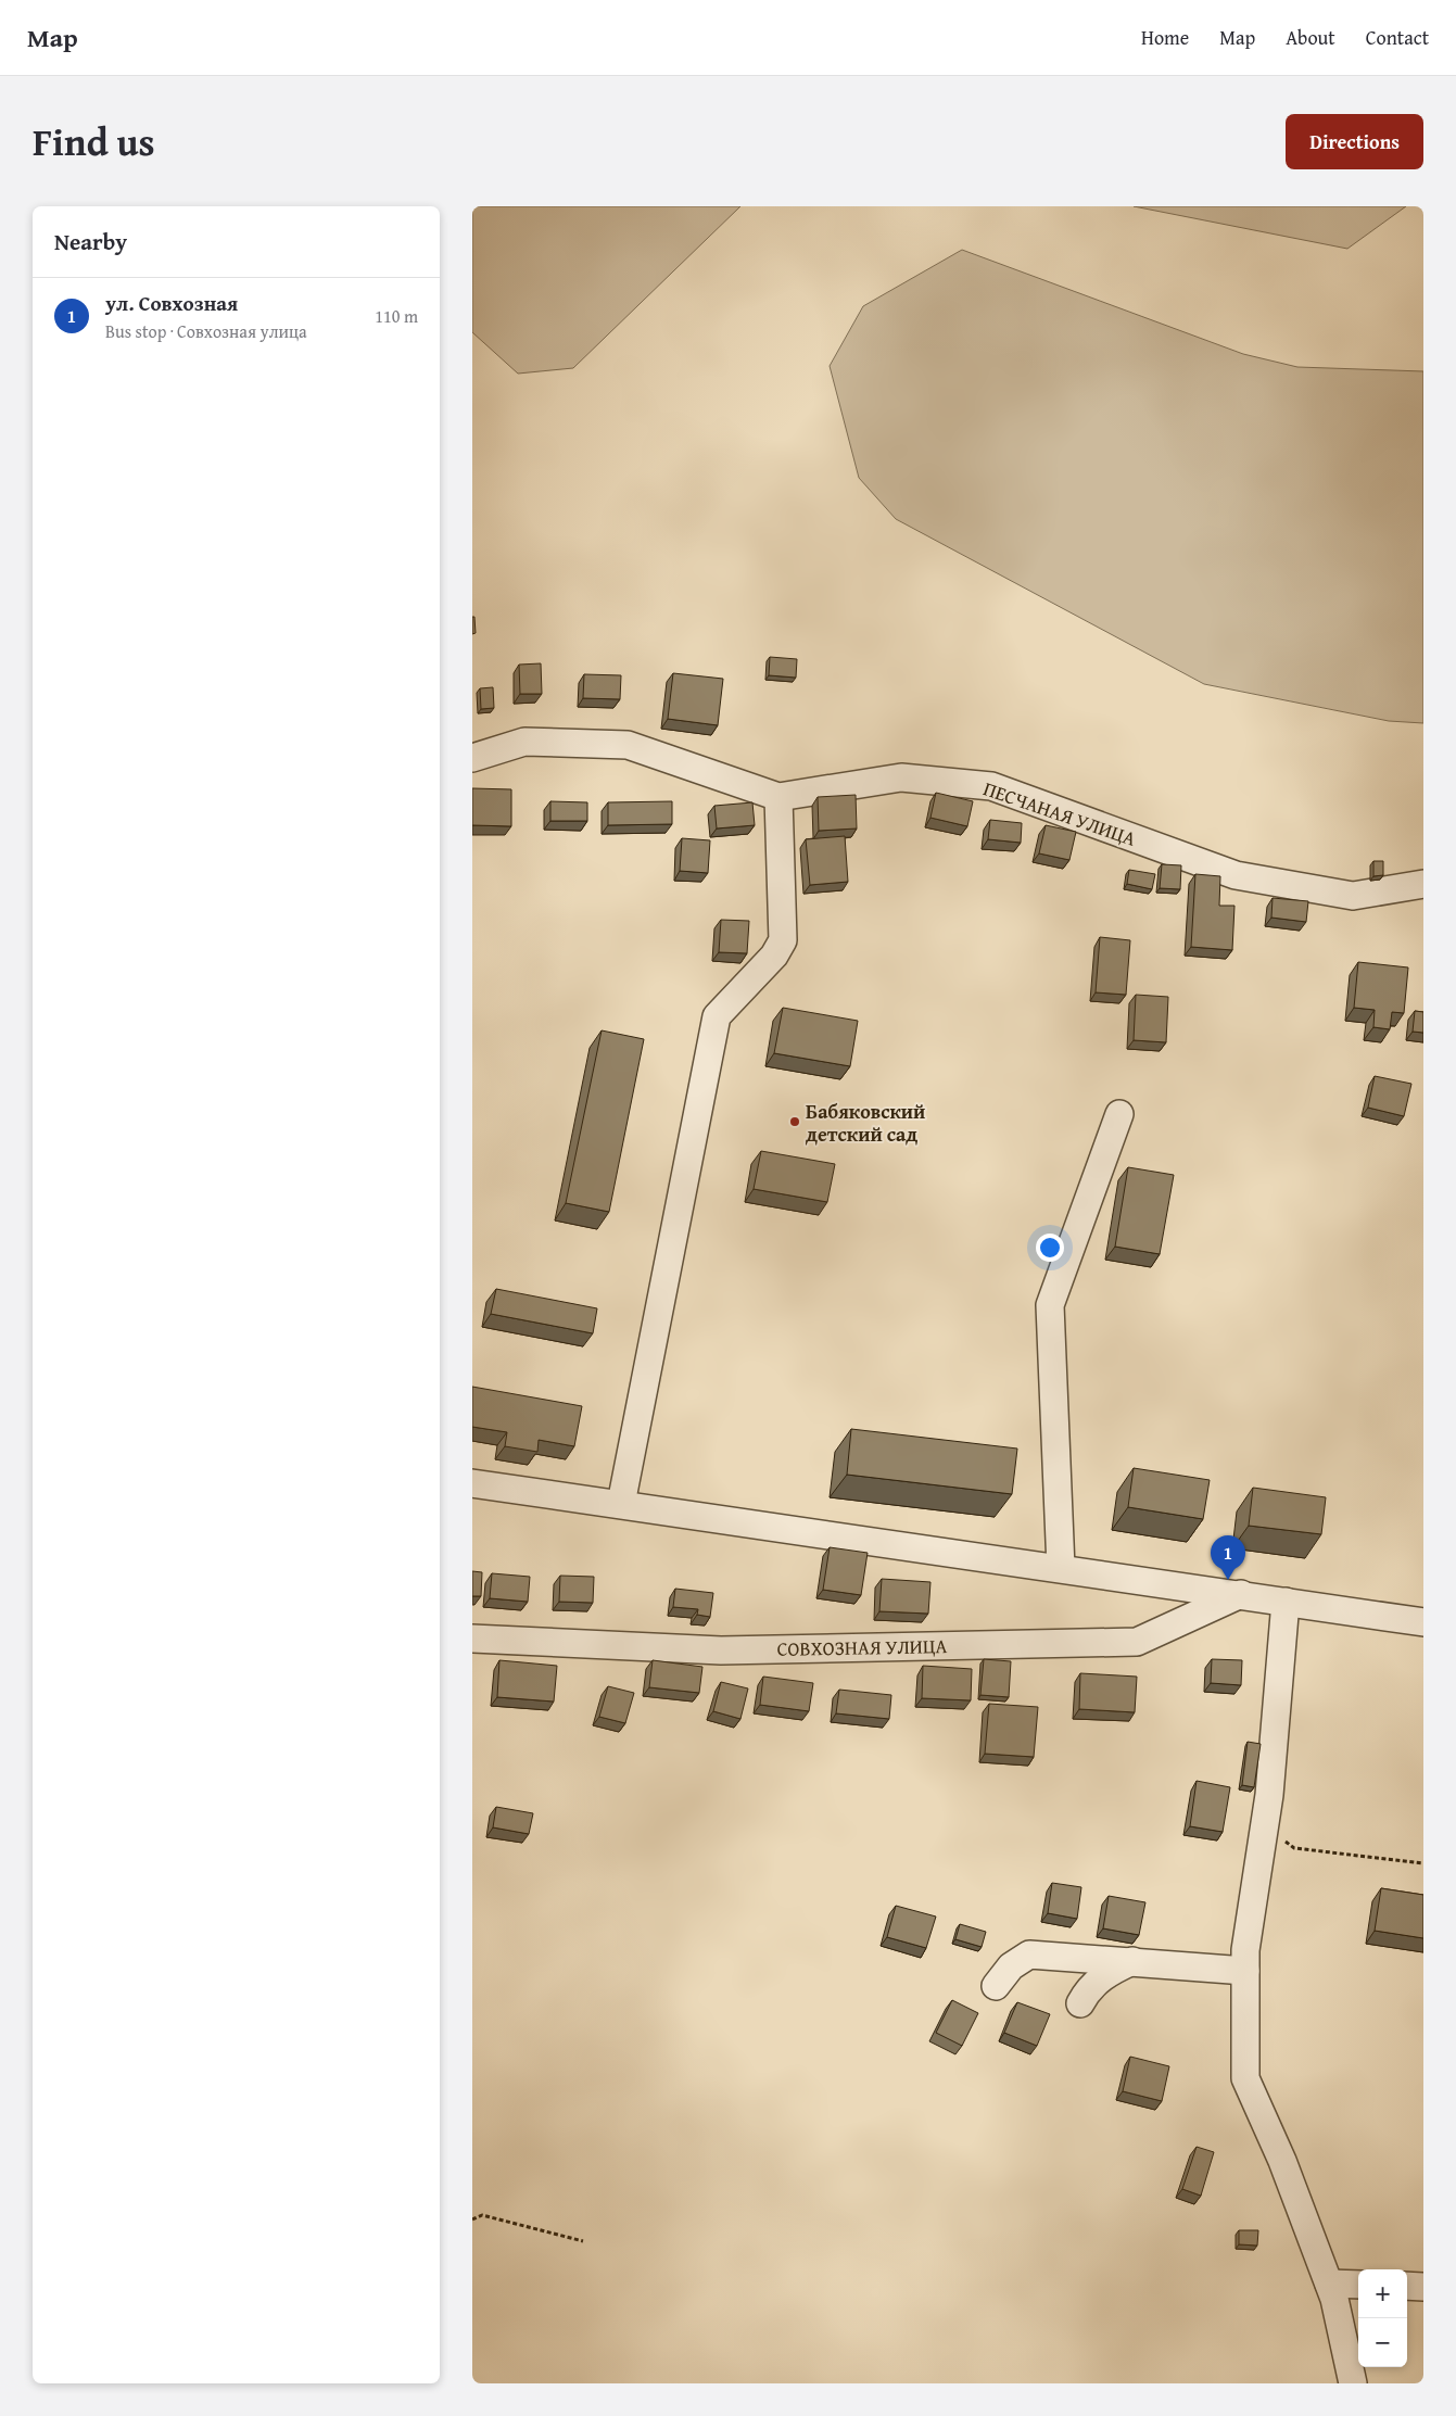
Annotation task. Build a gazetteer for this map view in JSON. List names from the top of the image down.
{
  "streets": {
    "street": ["ПЕСЧАНАЯ УЛИЦА", "СОВХОЗНАЯ УЛИЦА"]
  },
  "places": ["Бабяковский детский сад"],
  "page": {
    "header": "Map",
    "nav": [
      "Home",
      "Map",
      "About",
      "Contact"
    ],
    "title": "Find us",
    "buttons": "Directions",
    "heading": "Nearby",
    "list": [
      {
        "mark": "1",
        "name": "ул. Совхозная",
        "note": "Bus stop · Совхозная улица",
        "value": "110 m"
      }
    ],
    "pins": "1",
    "map_buttons": ["+", "−"]
  }
}
